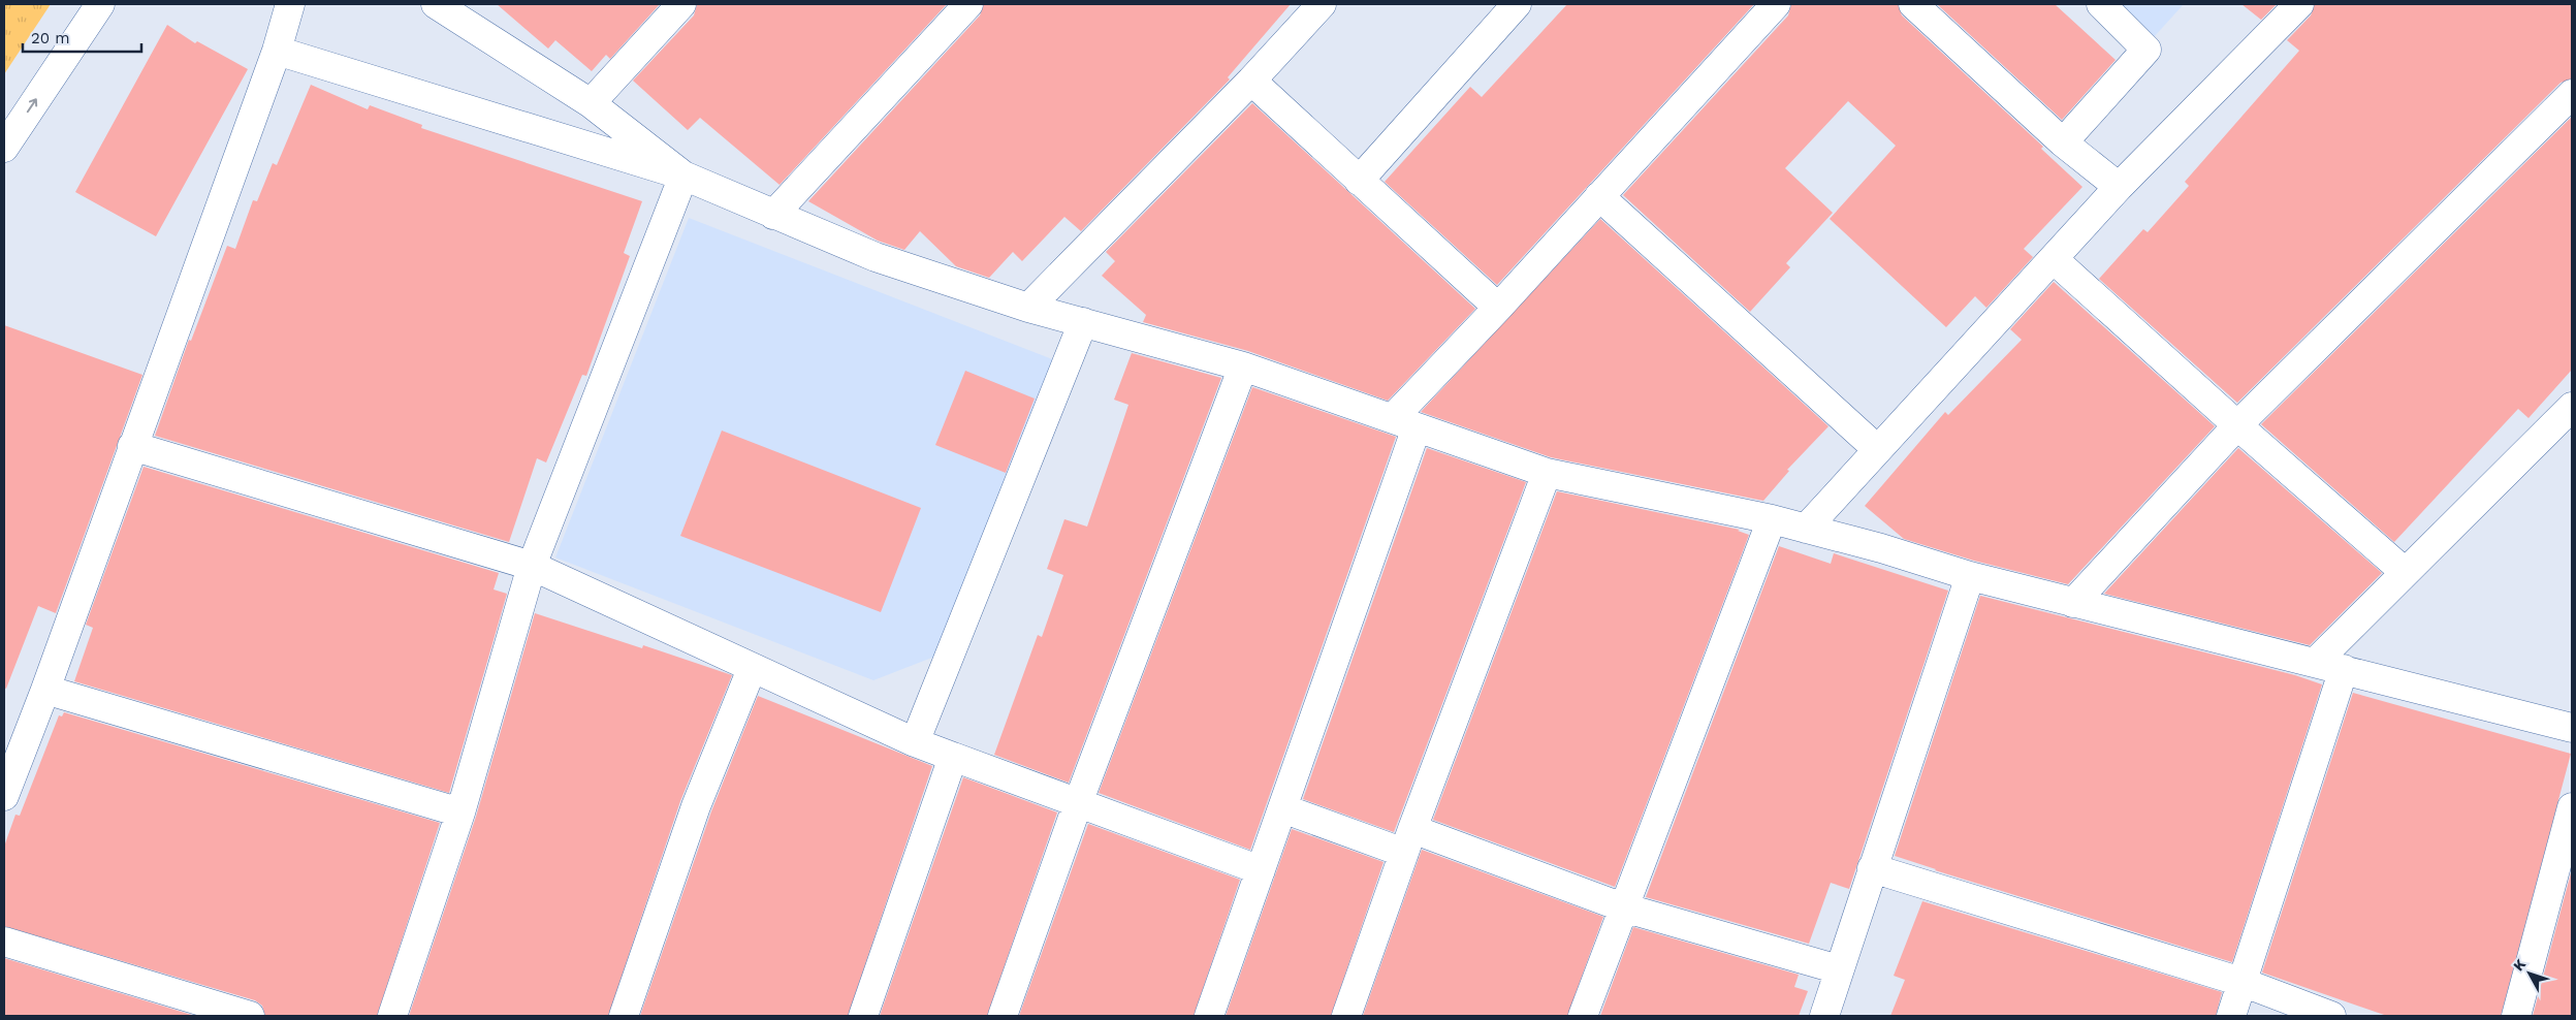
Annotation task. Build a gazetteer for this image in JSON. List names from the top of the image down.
{
  "scale_bar": "20 m",
  "north": "top left"
}
